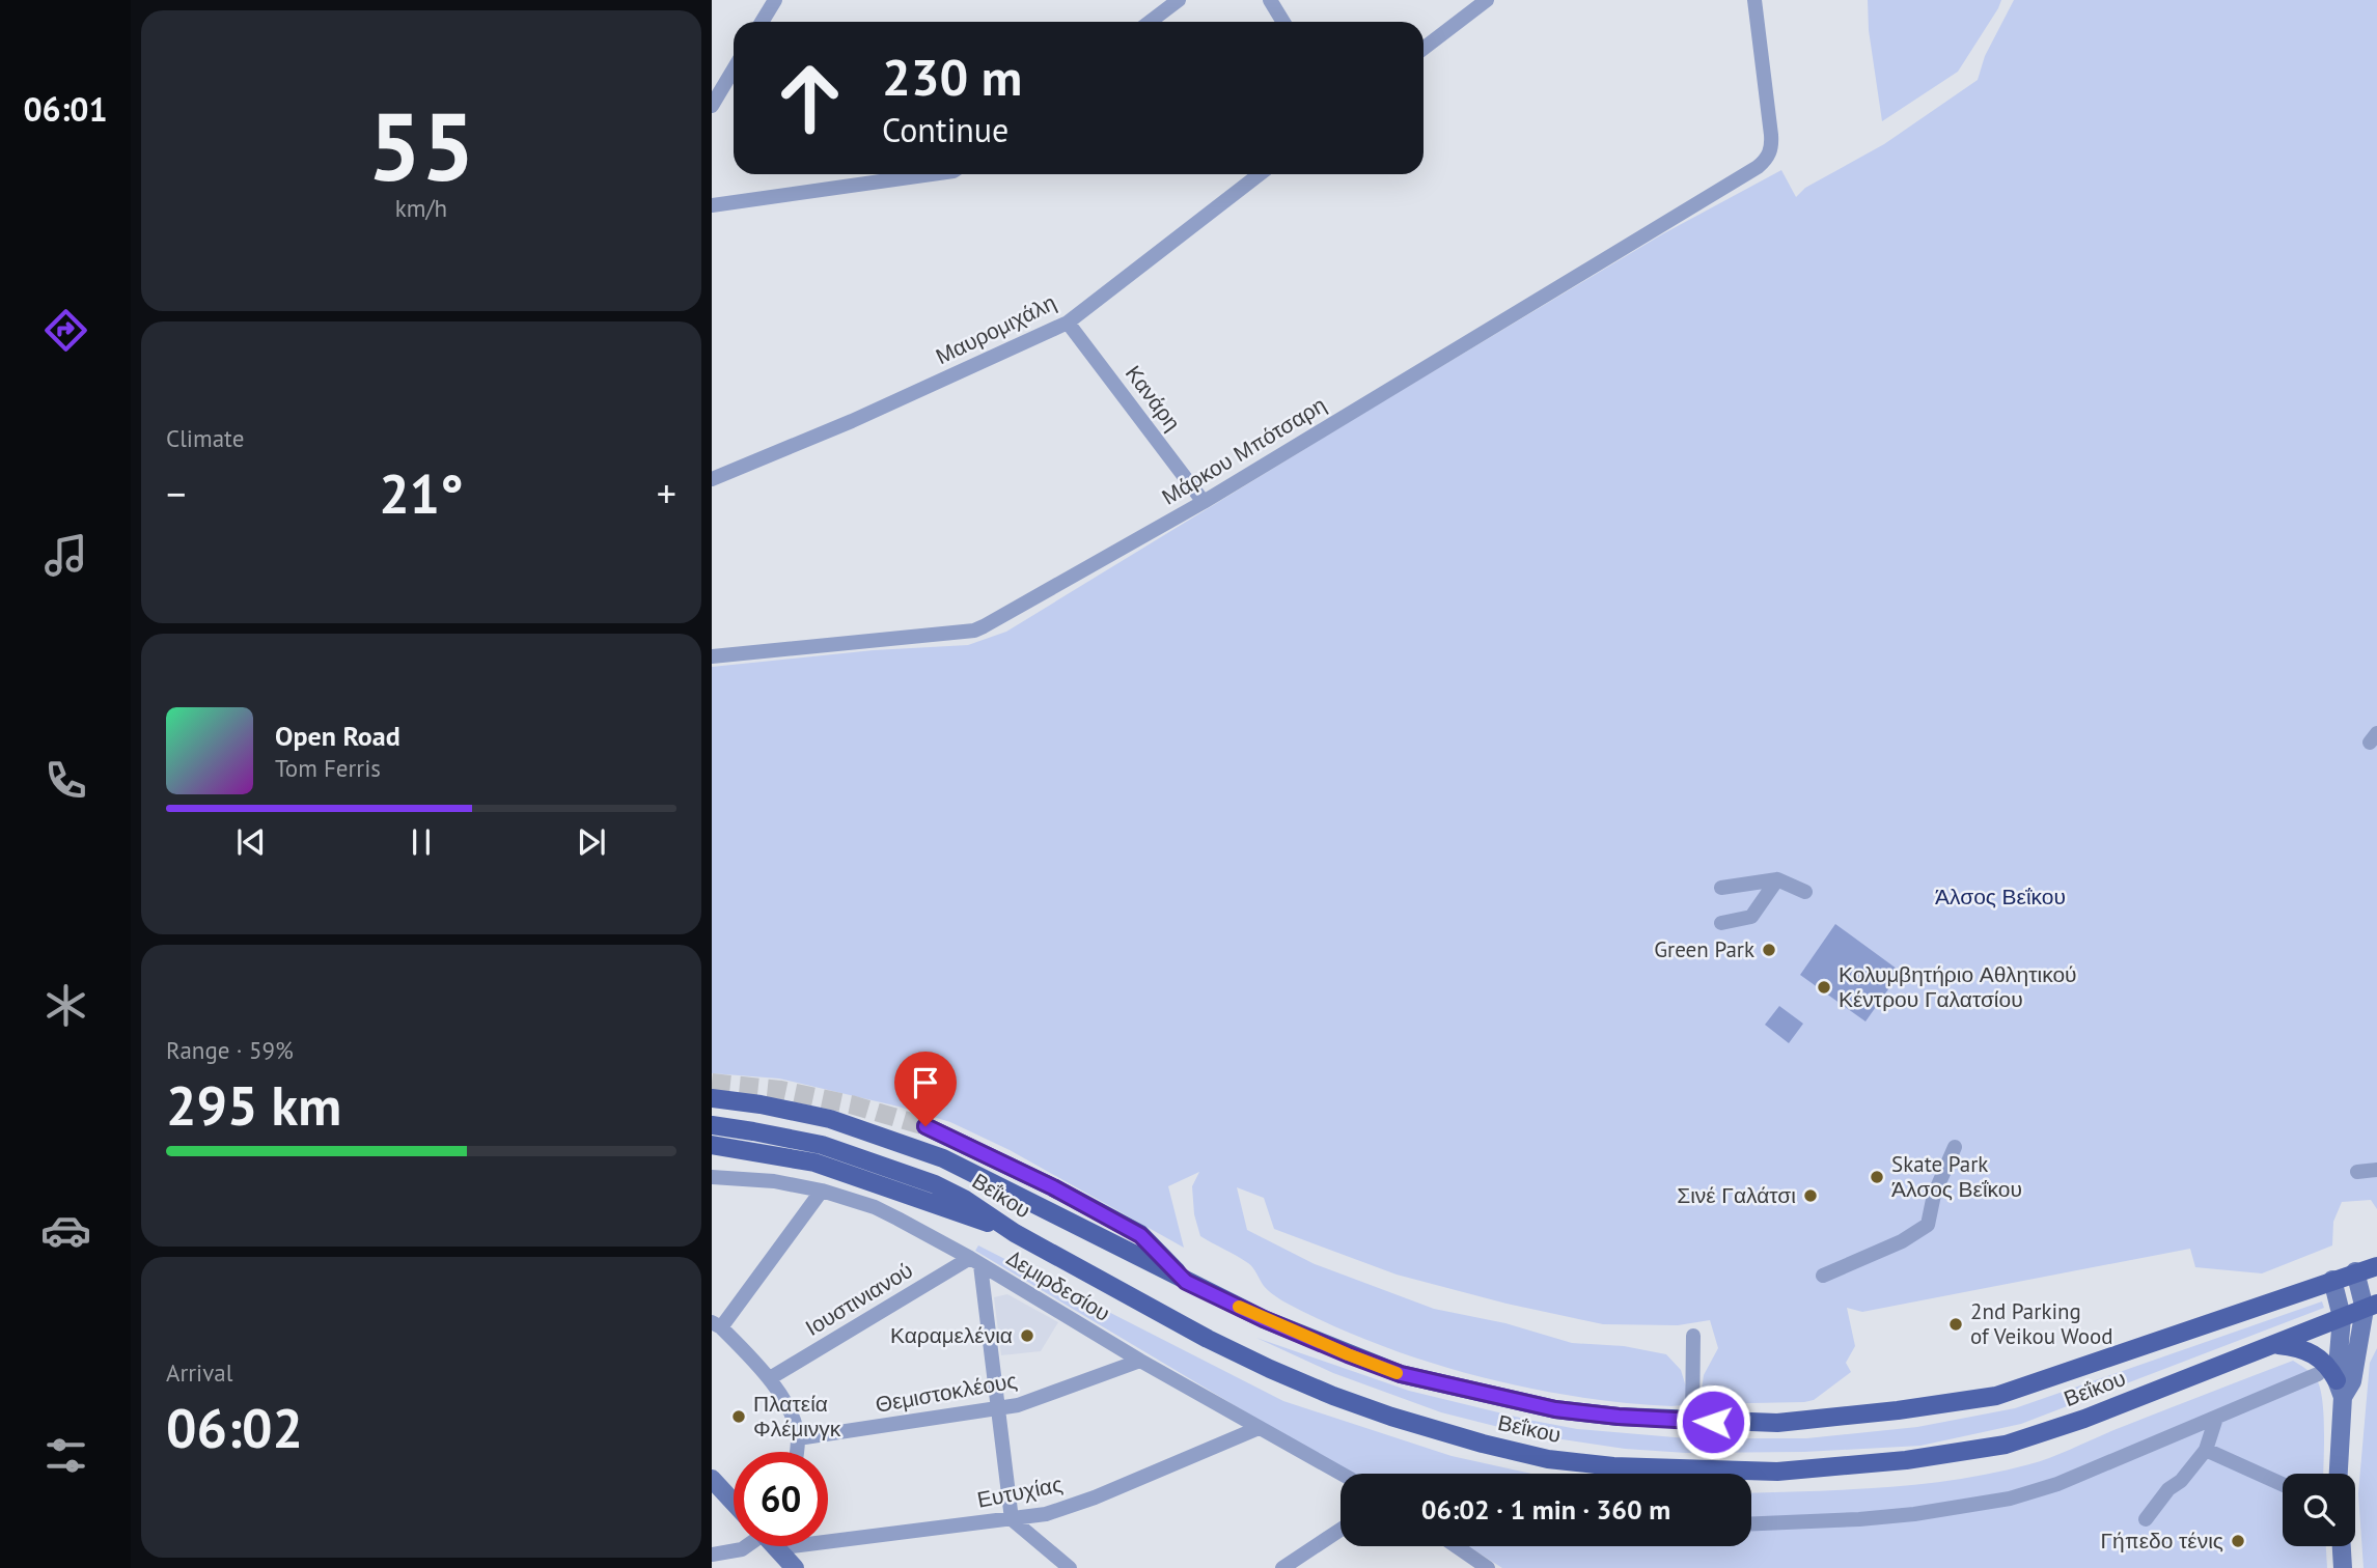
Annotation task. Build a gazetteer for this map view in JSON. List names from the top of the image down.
{
  "streets": {
    "main road": ["Βεΐκου"],
    "street": [
      "Μαυρομιχάλη",
      "Κανάρη",
      "Μάρκου Μπότσαρη",
      "Δεμιρδεσίου",
      "Ιουστινιανού",
      "Θεμιστοκλέους",
      "Ευτυχίας"
    ]
  },
  "crossings": [
    ["Μαυρομιχάλη", "Κανάρη"],
    ["Κανάρη", "Μάρκου Μπότσαρη"],
    ["Δεμιρδεσίου", "Ιουστινιανού"],
    ["Δεμιρδεσίου", "Θεμιστοκλέους"],
    ["Δεμιρδεσίου", "Ευτυχίας"]
  ],
  "parks": ["Άλσος Βεΐκου"],
  "places": [
    "Green Park",
    "Κολυμβητήριο Αθλητικού Κέντρου Γαλατσίου",
    "Skate Park Άλσος Βεΐκου",
    "Σινέ Γαλάτσι",
    "2nd Parking of Veikou Wood",
    "Καραμελένια",
    "Πλατεία Φλέμινγκ",
    "Γήπεδο τένις"
  ],
  "page": {
    "tabs": "06:01",
    "tile": [
      ["55", "km/h"],
      "Climate",
      ["Range · 59%", "295 km"],
      ["Arrival", "06:02"]
    ],
    "turn": ["230 m", "Continue"],
    "heat": ["−", "21°", "+"],
    "song": ["Open Road", "Tom Ferris"],
    "limit": "60",
    "trip": "06:02 · 1 min · 360 m"
  }
}
